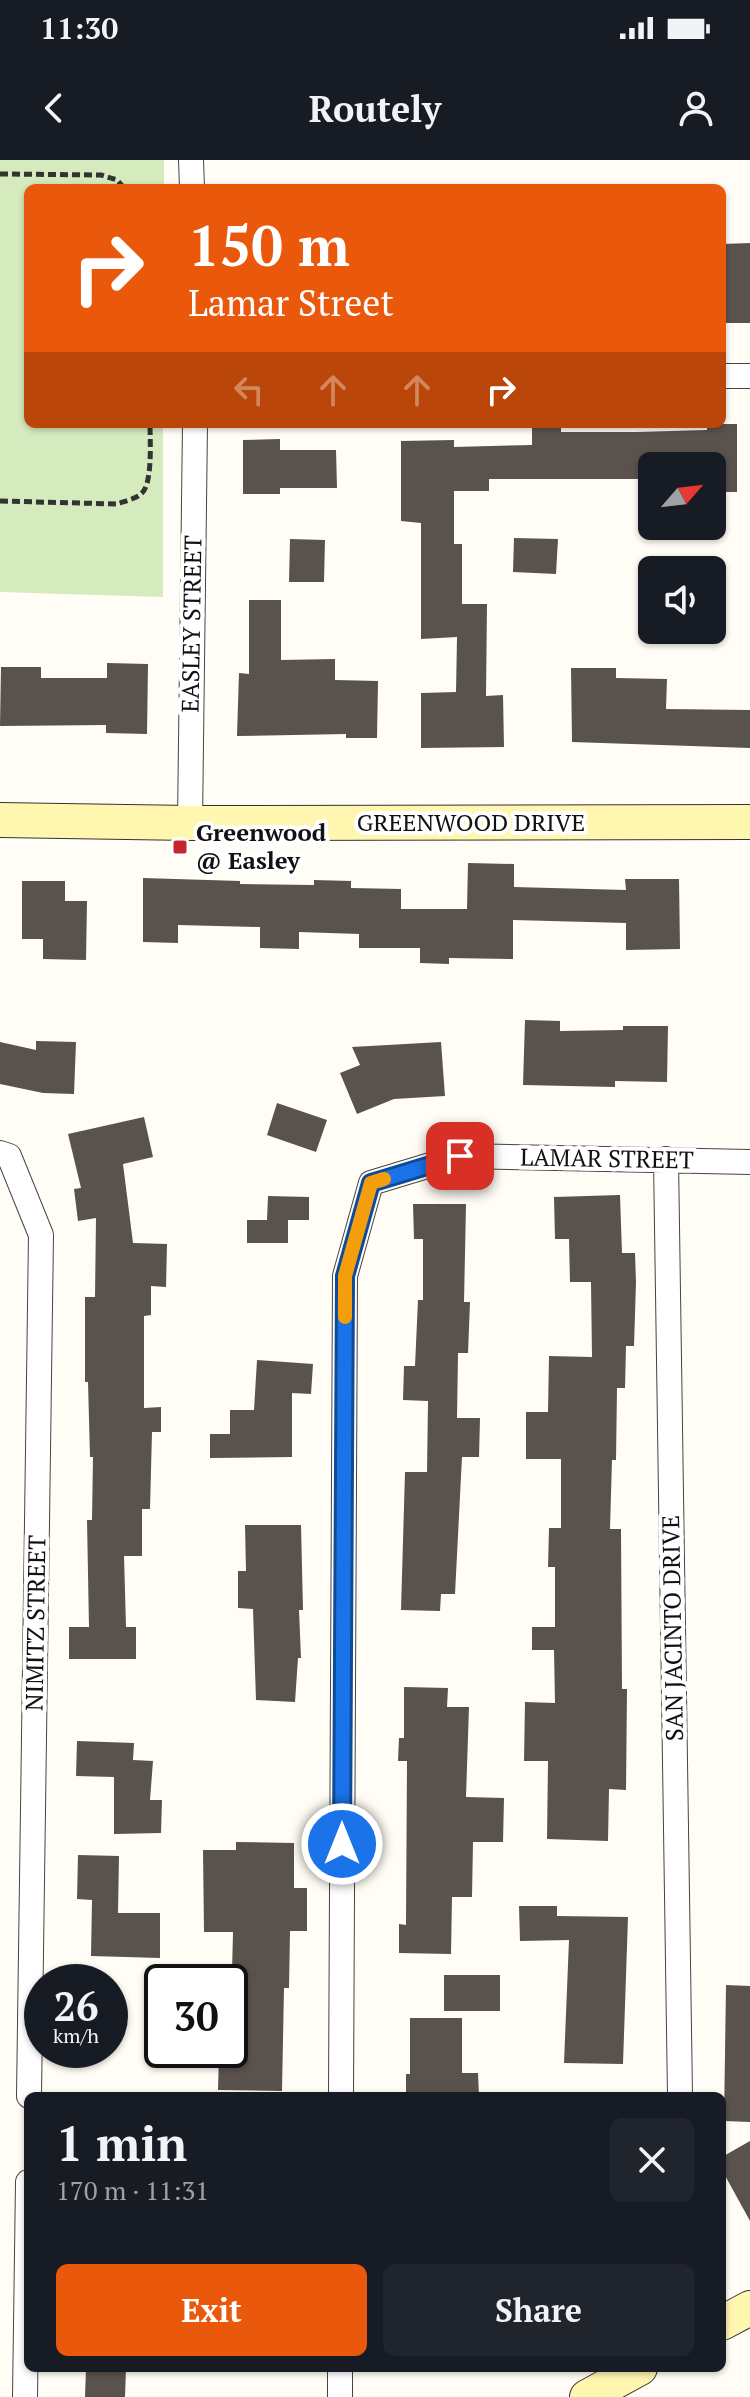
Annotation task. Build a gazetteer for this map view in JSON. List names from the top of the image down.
{
  "streets": {
    "main road": ["GREENWOOD DRIVE"],
    "street": [
      "EASLEY STREET",
      "LAMAR STREET",
      "NIMITZ STREET",
      "SAN JACINTO DRIVE"
    ]
  },
  "crossings": [
    ["EASLEY STREET", "GREENWOOD DRIVE"],
    ["LAMAR STREET", "SAN JACINTO DRIVE"]
  ],
  "places": {
    "transit": ["Greenwood @ Easley"]
  },
  "north": "top right",
  "page": {
    "status": "11:30",
    "header": "Routely",
    "turn": ["150 m", "Lamar Street"],
    "speed": "26 km/h",
    "limit": "30",
    "heading": ["1 min", "170 m · 11:31"],
    "buttons": ["Exit", "Share"]
  }
}
